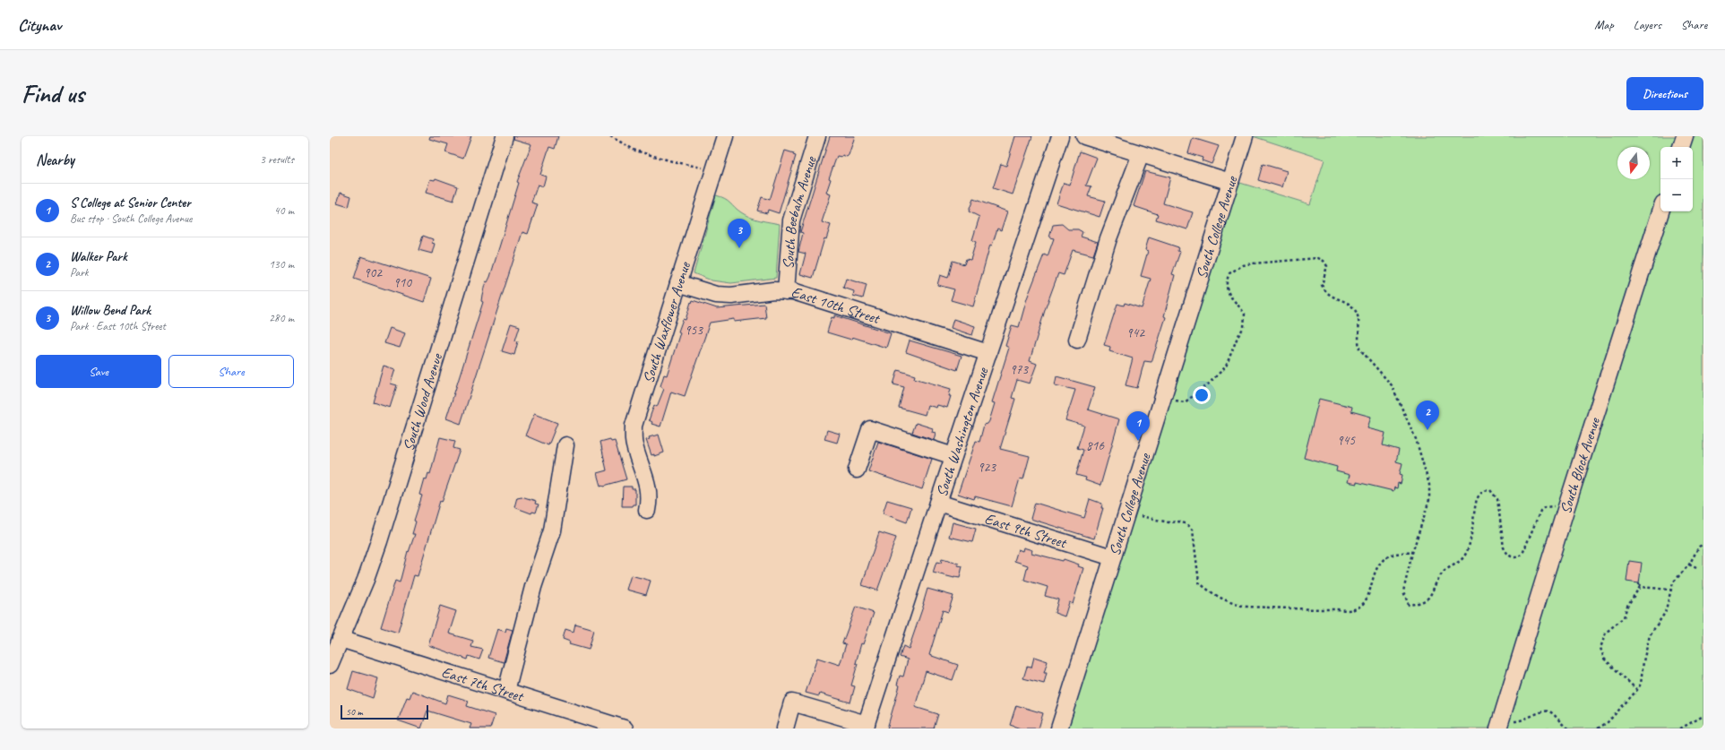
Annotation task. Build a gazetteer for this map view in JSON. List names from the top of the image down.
{
  "streets": {
    "street": [
      "South Beebalm Avenue",
      "South College Avenue",
      "East 10th Street",
      "South Waxflower Avenue",
      "South Wood Avenue",
      "South Washington Avenue",
      "South Block Avenue",
      "East 9th Street",
      "East 7th Street"
    ]
  },
  "crossings": [
    ["South Beebalm Avenue", "East 10th Street"],
    ["South College Avenue", "East 9th Street"],
    ["East 10th Street", "South Waxflower Avenue"],
    ["East 10th Street", "South Washington Avenue"],
    ["South Wood Avenue", "East 7th Street"],
    ["South Washington Avenue", "East 9th Street"]
  ],
  "house_numbers": [
    "902",
    "910",
    "953",
    "942",
    "973",
    "945",
    "816",
    "923"
  ],
  "scale_bar": "50 m",
  "north": "bottom",
  "page": {
    "header": "Citynav",
    "nav": ["Map", "Layers", "Share"],
    "buttons": [
      "Directions",
      ["Save", "Share"]
    ],
    "title": "Find us",
    "heading": ["Nearby", "3 results"],
    "map_buttons": ["+", "−"],
    "list": [
      {
        "mark": "1",
        "name": "S College at Senior Center",
        "note": "Bus stop · South College Avenue",
        "value": "40 m"
      },
      {
        "mark": "2",
        "name": "Walker Park",
        "note": "Park",
        "value": "130 m"
      },
      {
        "mark": "3",
        "name": "Willow Bend Park",
        "note": "Park · East 10th Street",
        "value": "280 m"
      }
    ],
    "pins": ["3", "2", "1"],
    "scale": "50 m"
  }
}
